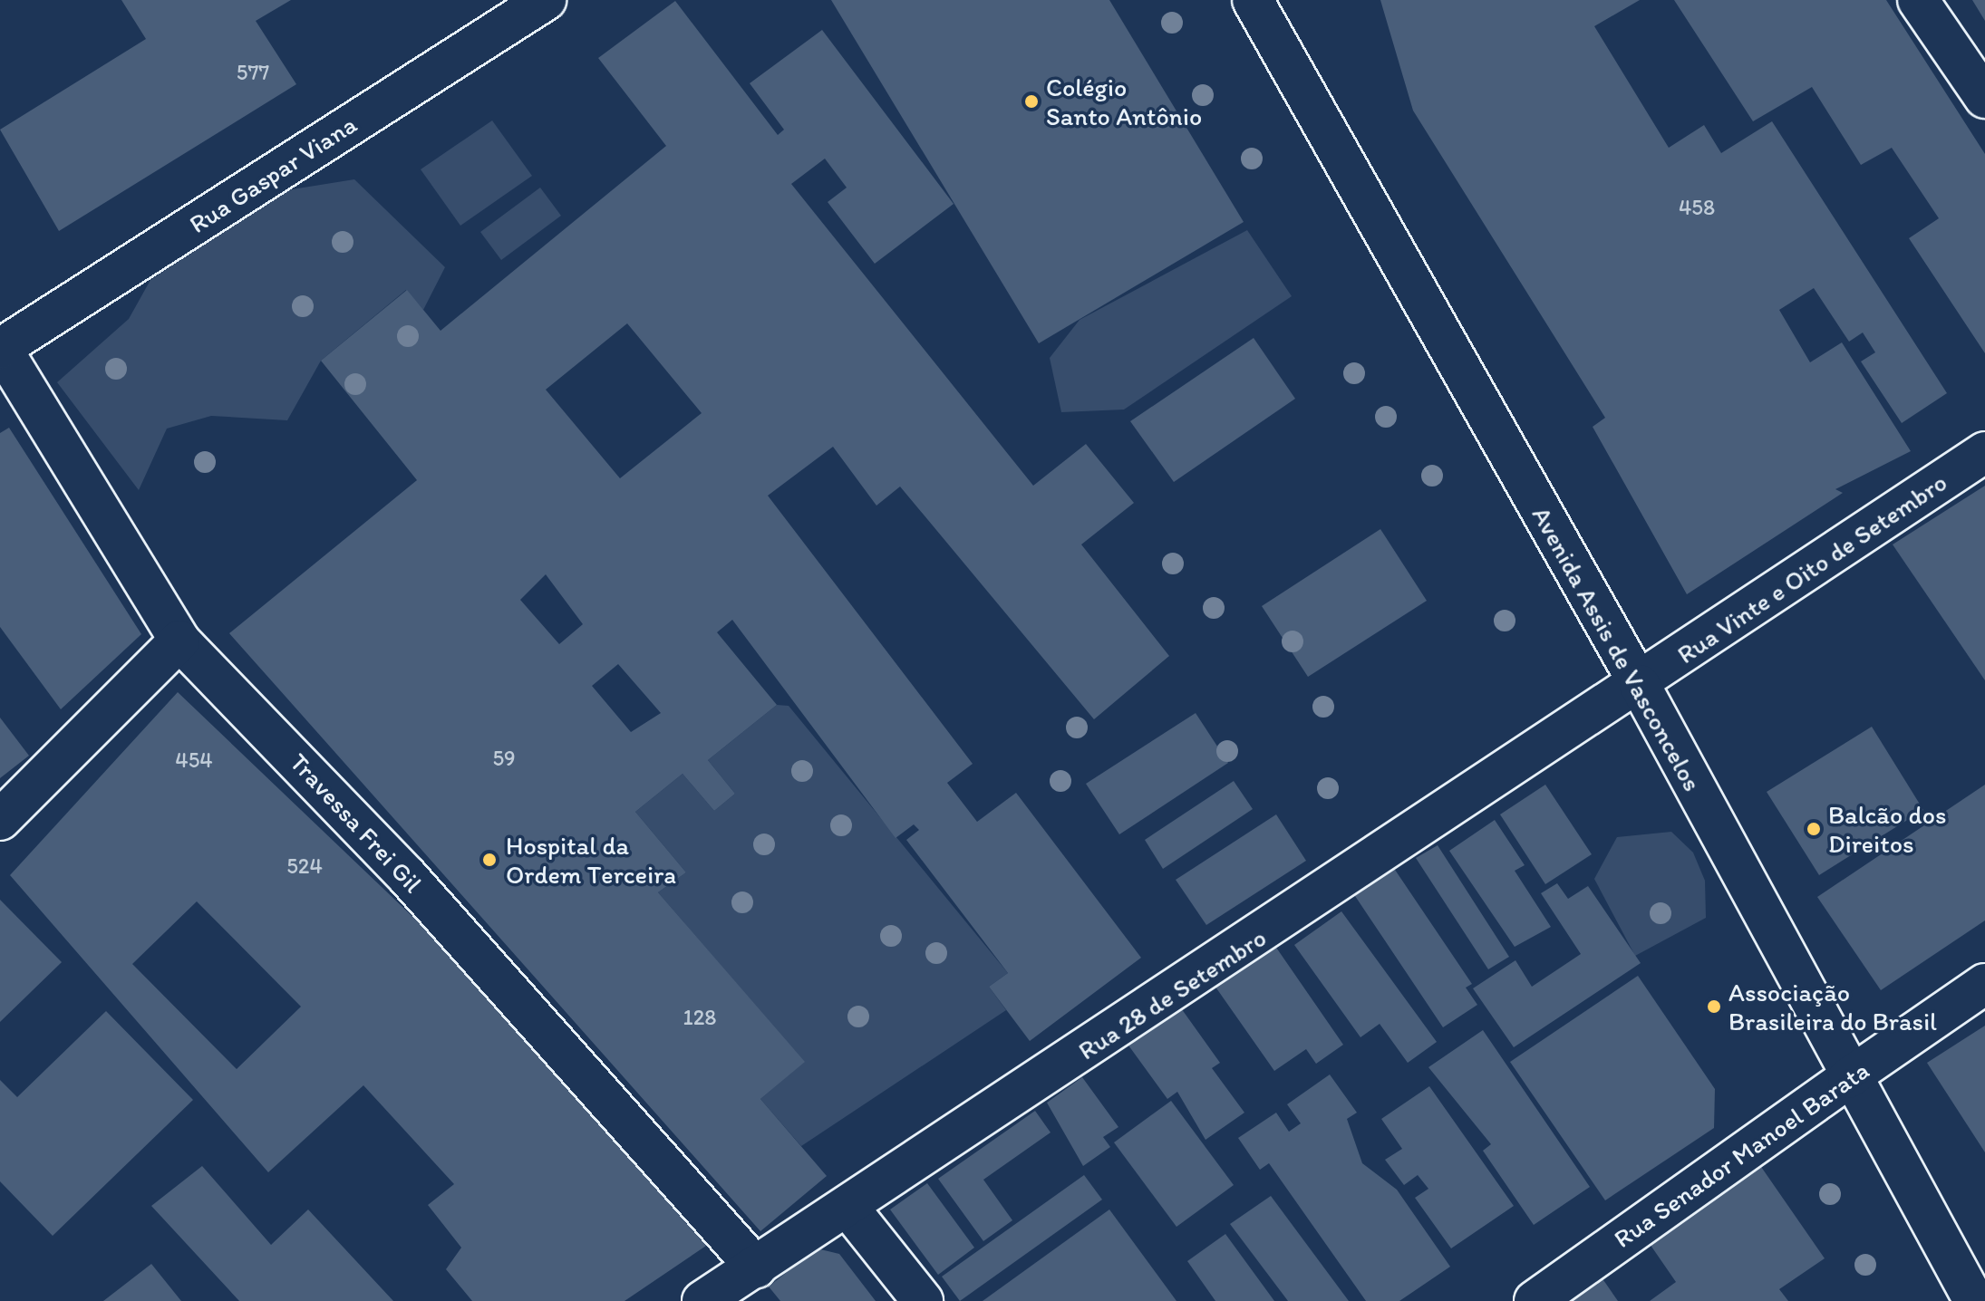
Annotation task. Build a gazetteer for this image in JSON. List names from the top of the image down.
{
  "streets": {
    "street": [
      "Rua Gaspar Viana",
      "Rua Vinte e Oito de Setembro",
      "Avenida Assis de Vasconcelos",
      "Travessa Frei Gil",
      "Rua 28 de Setembro",
      "Rua Senador Manoel Barata"
    ]
  },
  "crossings": [
    ["Rua Gaspar Viana", "Travessa Frei Gil"],
    ["Rua Vinte e Oito de Setembro", "Avenida Assis de Vasconcelos"],
    ["Rua Vinte e Oito de Setembro", "Rua 28 de Setembro"],
    ["Avenida Assis de Vasconcelos", "Rua 28 de Setembro"],
    ["Avenida Assis de Vasconcelos", "Rua Senador Manoel Barata"],
    ["Travessa Frei Gil", "Rua 28 de Setembro"]
  ],
  "places": [
    "Colégio Santo Antônio",
    "Balcão dos Direitos",
    "Hospital da Ordem Terceira",
    "Associação Brasileira do Brasil"
  ],
  "house_numbers": [
    "577",
    "458",
    "59",
    "454",
    "524",
    "128"
  ]
}
